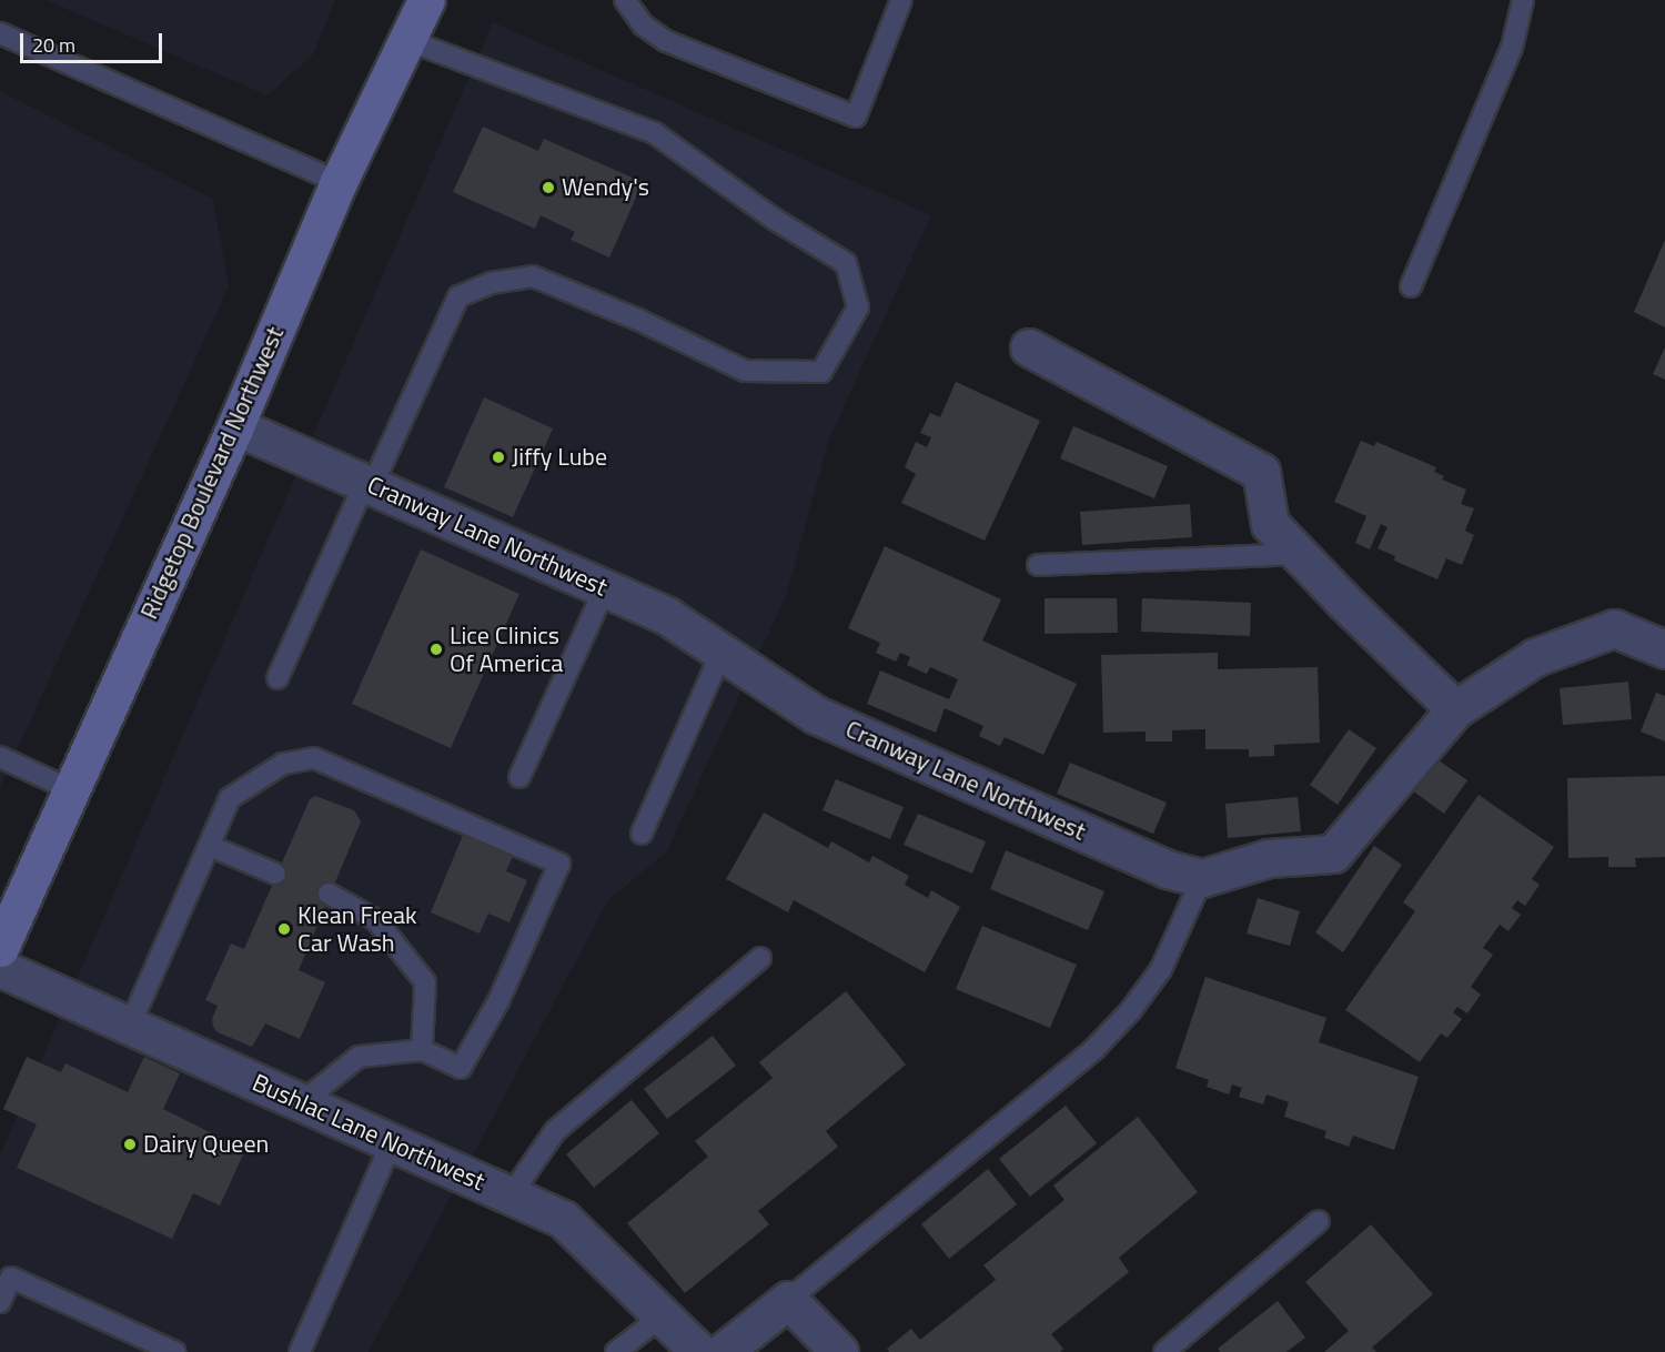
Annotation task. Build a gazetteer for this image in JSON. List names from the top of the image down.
{
  "streets": {
    "main road": ["Ridgetop Boulevard Northwest"],
    "street": ["Cranway Lane Northwest", "Bushlac Lane Northwest"]
  },
  "crossings": [
    ["Ridgetop Boulevard Northwest", "Cranway Lane Northwest"]
  ],
  "places": [
    "Wendy's",
    "Jiffy Lube",
    "Lice Clinics Of America",
    "Klean Freak Car Wash",
    "Dairy Queen"
  ],
  "scale_bar": "20 m"
}
